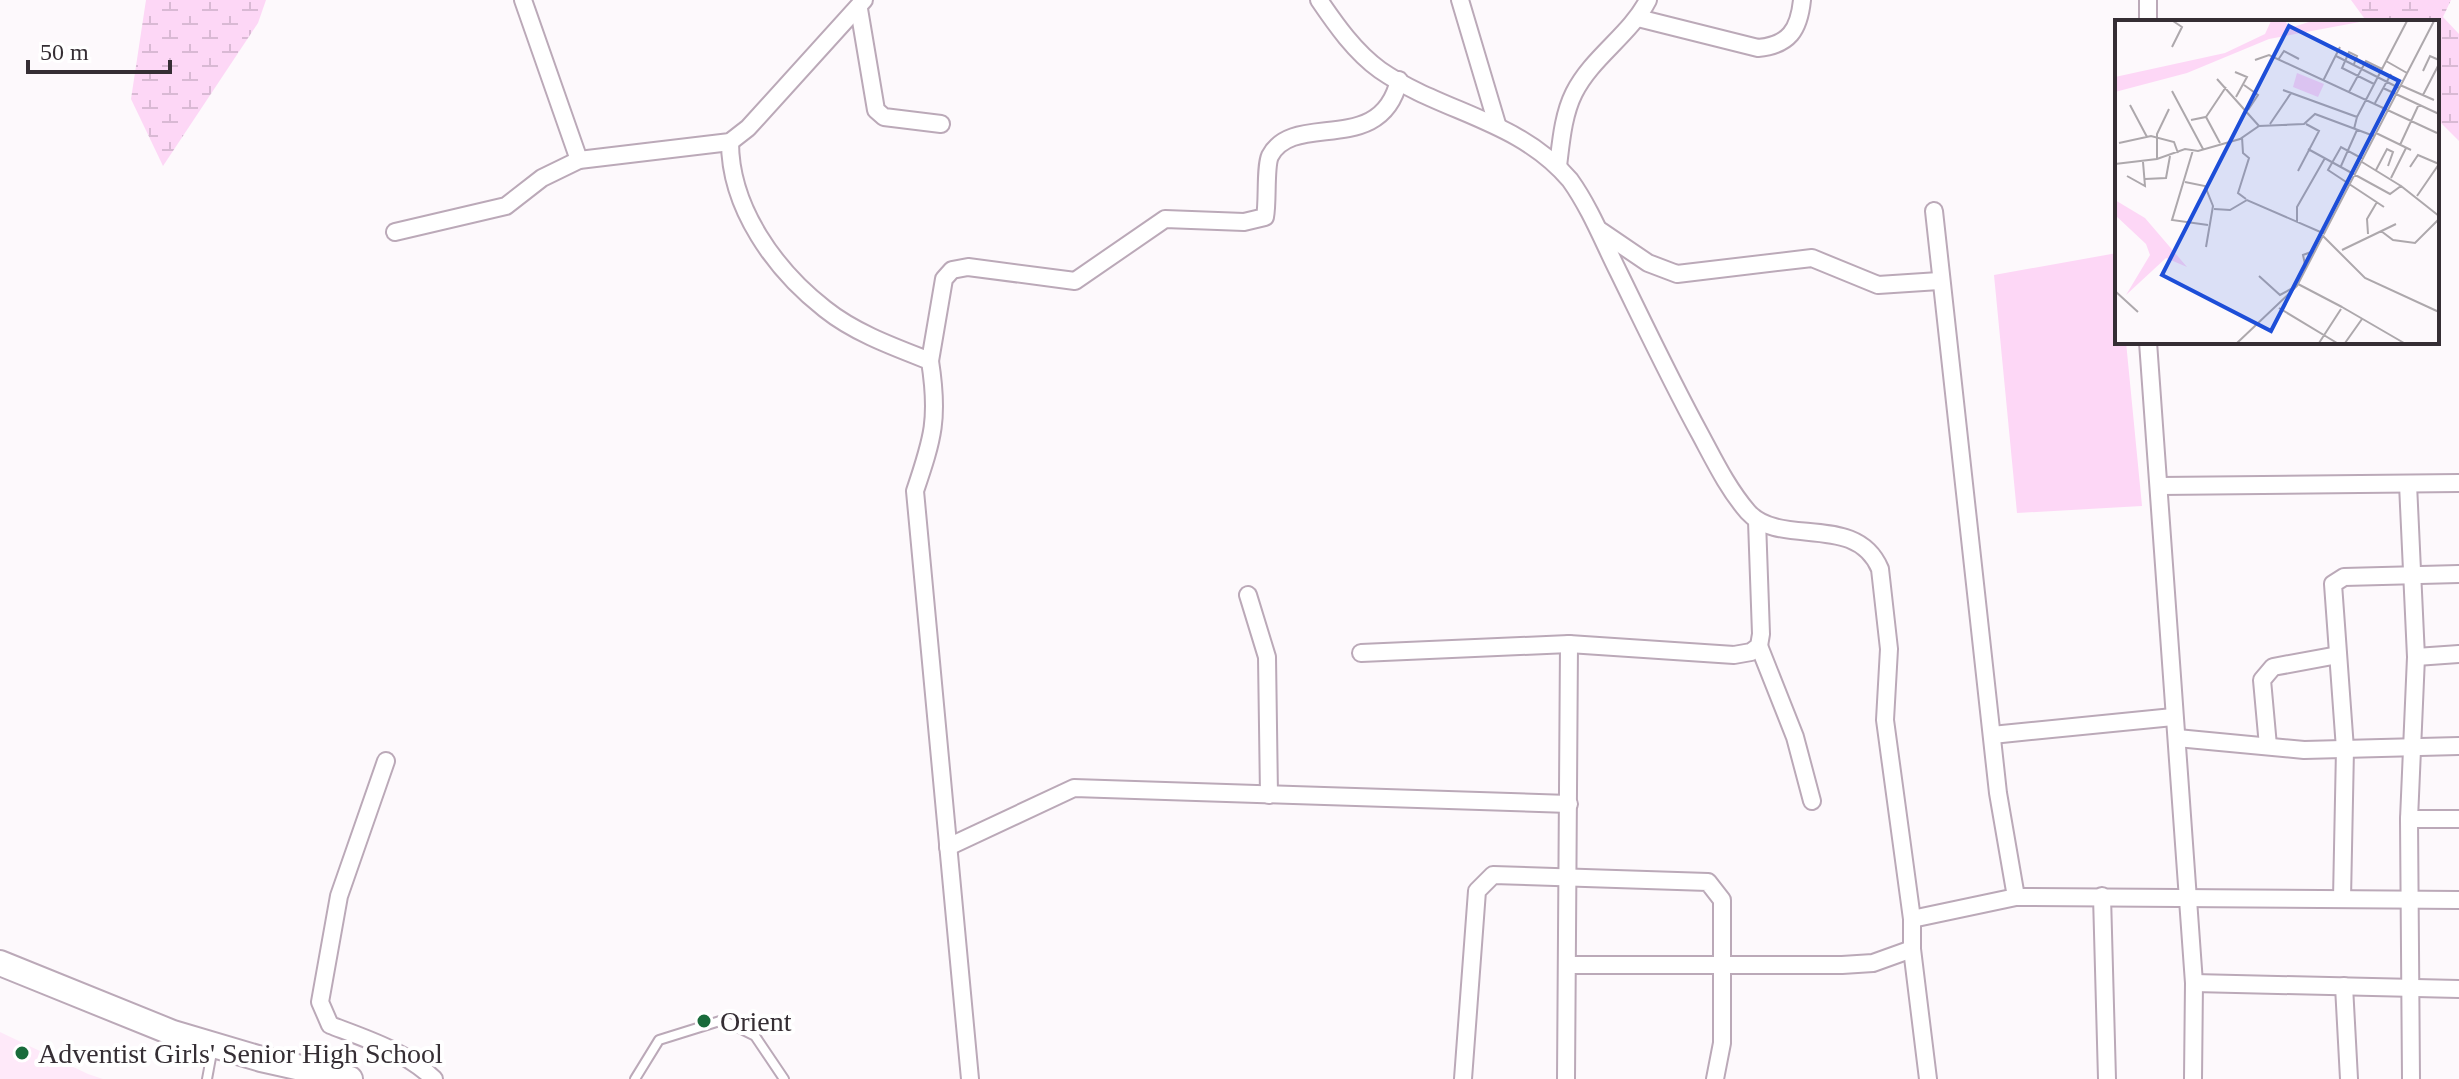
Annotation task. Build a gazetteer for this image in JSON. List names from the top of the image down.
{
  "places": ["Orient", "Adventist Girls' Senior High School"],
  "scale_bar": "50 m"
}
